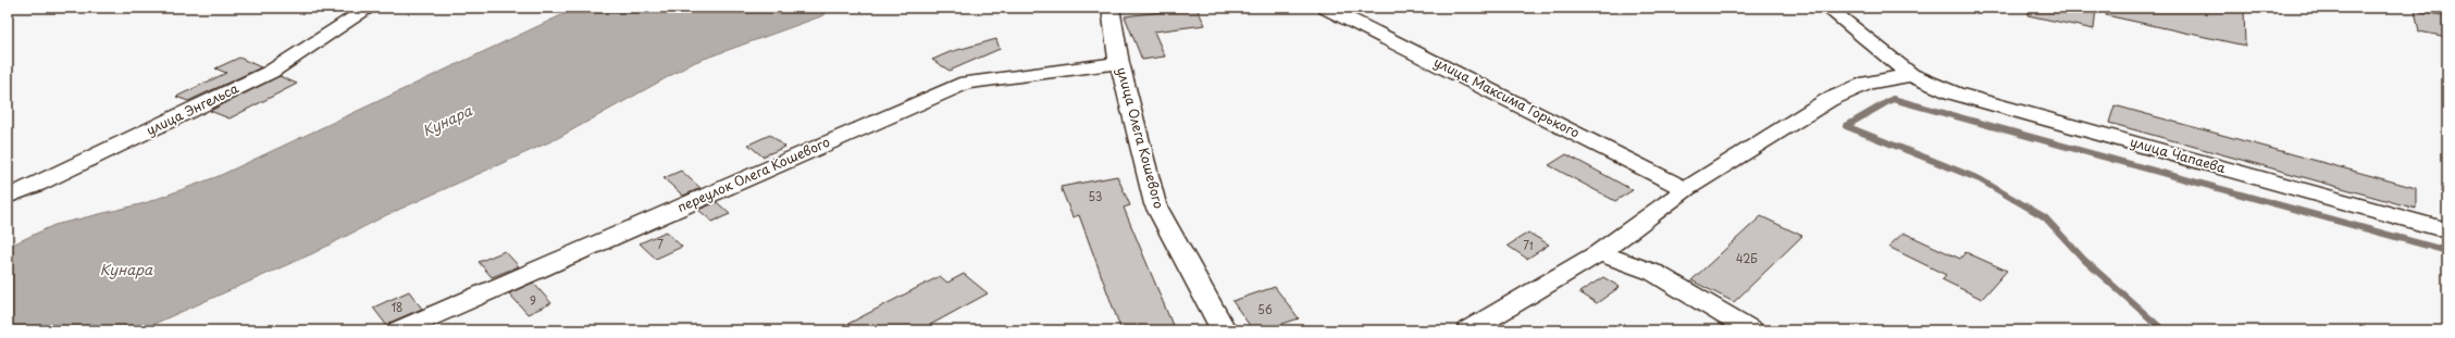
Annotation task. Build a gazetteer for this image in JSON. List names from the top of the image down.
{
  "streets": {
    "street": [
      "улица Максима Горького",
      "улица Энгельса",
      "улица Олега Кошевого",
      "улица Чапаева",
      "переулок Олега Кошевого"
    ]
  },
  "crossings": [
    ["улица Олега Кошевого", "переулок Олега Кошевого"]
  ],
  "water": ["Кунара"],
  "house_numbers": [
    "53",
    "7",
    "71",
    "42Б",
    "9",
    "18",
    "56"
  ]
}
